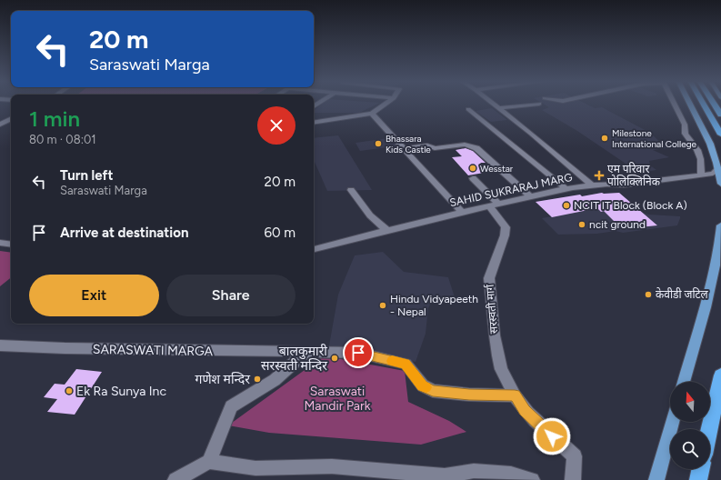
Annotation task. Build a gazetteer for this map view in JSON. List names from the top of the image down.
{
  "streets": {
    "street": ["SAHID SUKRARAJ MARG", "सरस्वती मार्ग", "SARASWATI MARGA"]
  },
  "crossings": [
    ["SAHID SUKRARAJ MARG", "सरस्वती मार्ग"],
    ["सरस्वती मार्ग", "SARASWATI MARGA"]
  ],
  "parks": ["Saraswati Mandir Park"],
  "places": {
    "other": [
      "Milestone International College",
      "Bhassara Kids Castle",
      "Wesstar",
      "NCIT IT Block (Block A)",
      "ncit ground",
      "केवीडी जटिल",
      "Hindu Vidyapeeth - Nepal",
      "बालकुमारी सरस्वती मन्दिर",
      "गणेश मन्दिर",
      "Ek Ra Sunya Inc"
    ],
    "health": ["एम परिवार पोलिक्लिनिक"]
  },
  "north": "top",
  "page": {
    "turn": ["20 m", "Saraswati Marga"],
    "heading": ["1 min", "80 m · 08:01"],
    "list": [
      {
        "name": "Turn left",
        "note": "Saraswati Marga",
        "value": "20 m"
      },
      {
        "name": "Arrive at destination",
        "value": "60 m"
      }
    ],
    "buttons": ["Exit", "Share"]
  }
}
